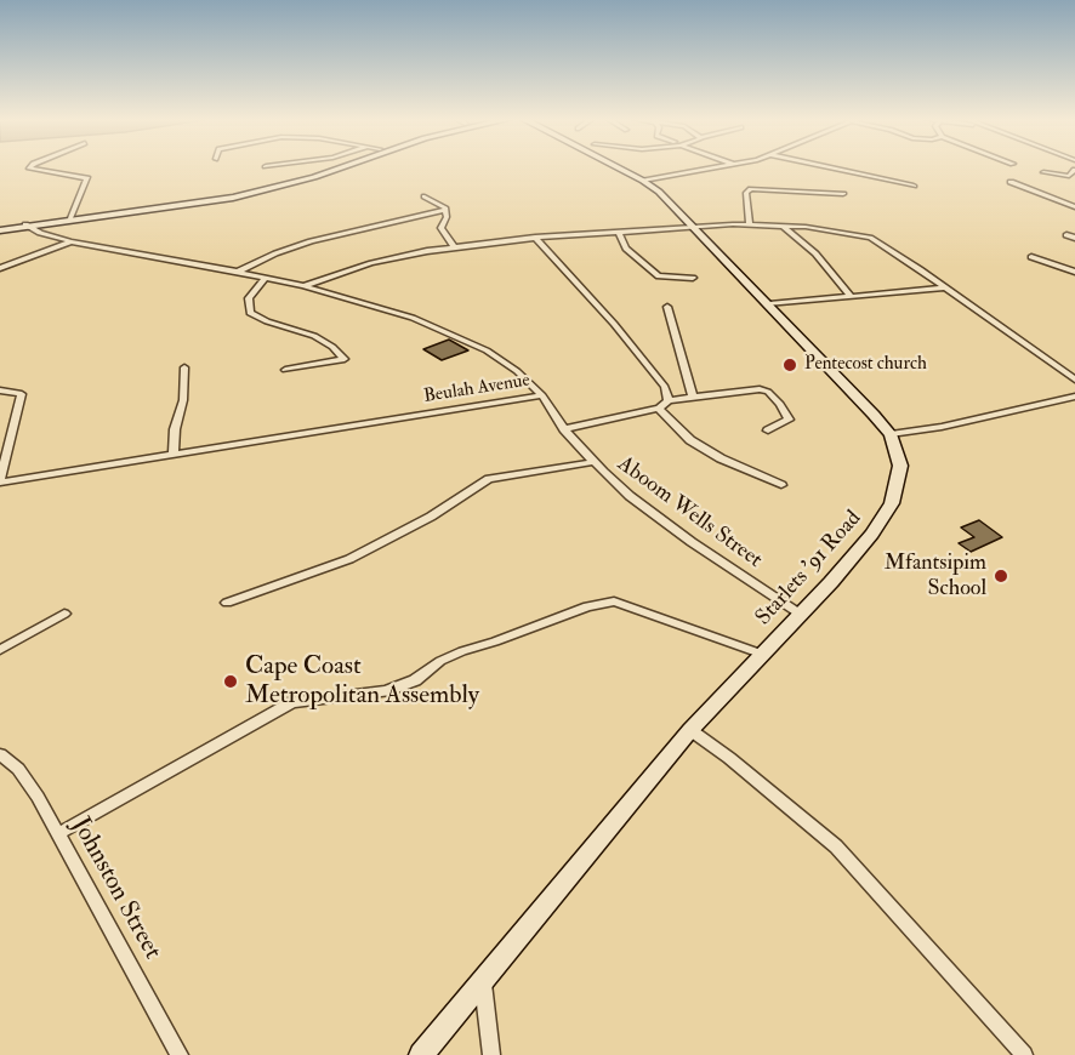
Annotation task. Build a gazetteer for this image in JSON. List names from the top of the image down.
{
  "streets": {
    "street": [
      "Beulah Avenue",
      "Aboom Wells Street",
      "Starlets '91 Road",
      "Johnston Street"
    ]
  },
  "crossings": [
    ["Beulah Avenue", "Aboom Wells Street"],
    ["Aboom Wells Street", "Starlets '91 Road"]
  ],
  "places": ["Pentecost church", "Mfantsipim School", "Cape Coast Metropolitan Assembly"]
}
